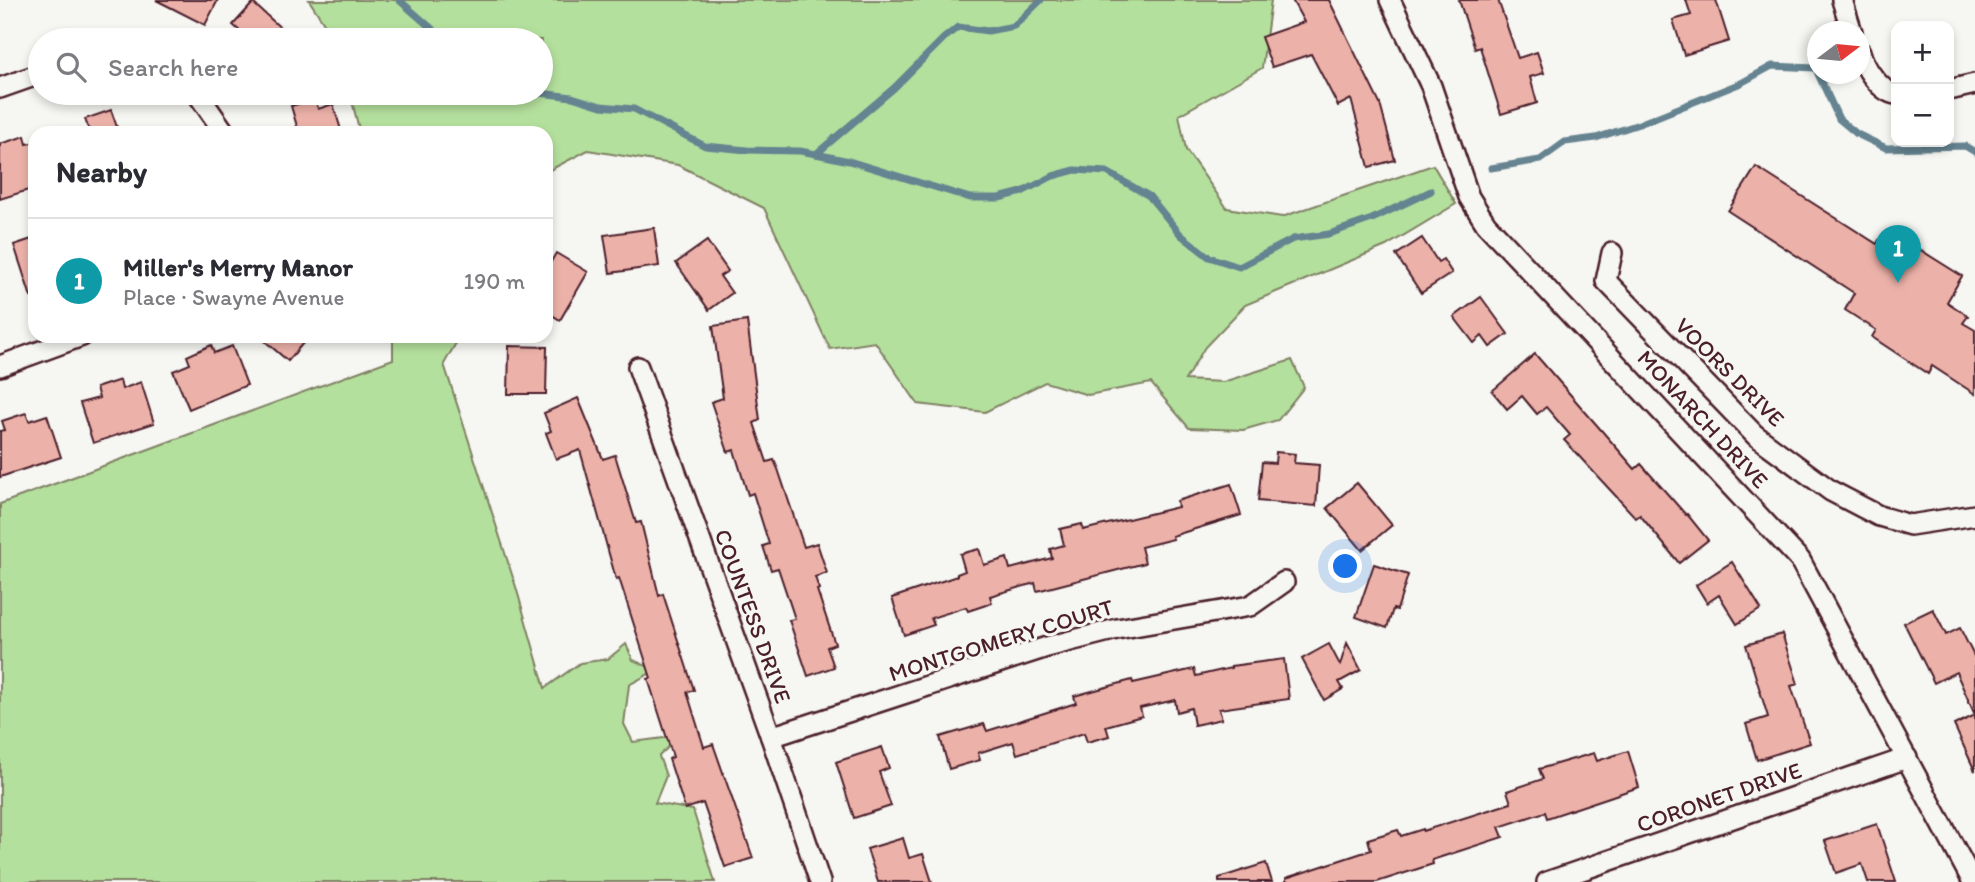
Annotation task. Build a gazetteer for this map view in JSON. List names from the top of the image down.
{
  "streets": {
    "street": [
      "VOORS DRIVE",
      "MONARCH DRIVE",
      "COUNTESS DRIVE",
      "MONTGOMERY COURT",
      "CORONET DRIVE"
    ]
  },
  "crossings": [
    ["MONARCH DRIVE", "CORONET DRIVE"],
    ["COUNTESS DRIVE", "MONTGOMERY COURT"]
  ],
  "north": "right",
  "page": {
    "map_buttons": ["+", "−"],
    "search": "Search here",
    "heading": "Nearby",
    "list": [
      {
        "mark": "1",
        "name": "Miller's Merry Manor",
        "note": "Place · Swayne Avenue",
        "value": "190 m"
      }
    ],
    "pins": "1"
  }
}
